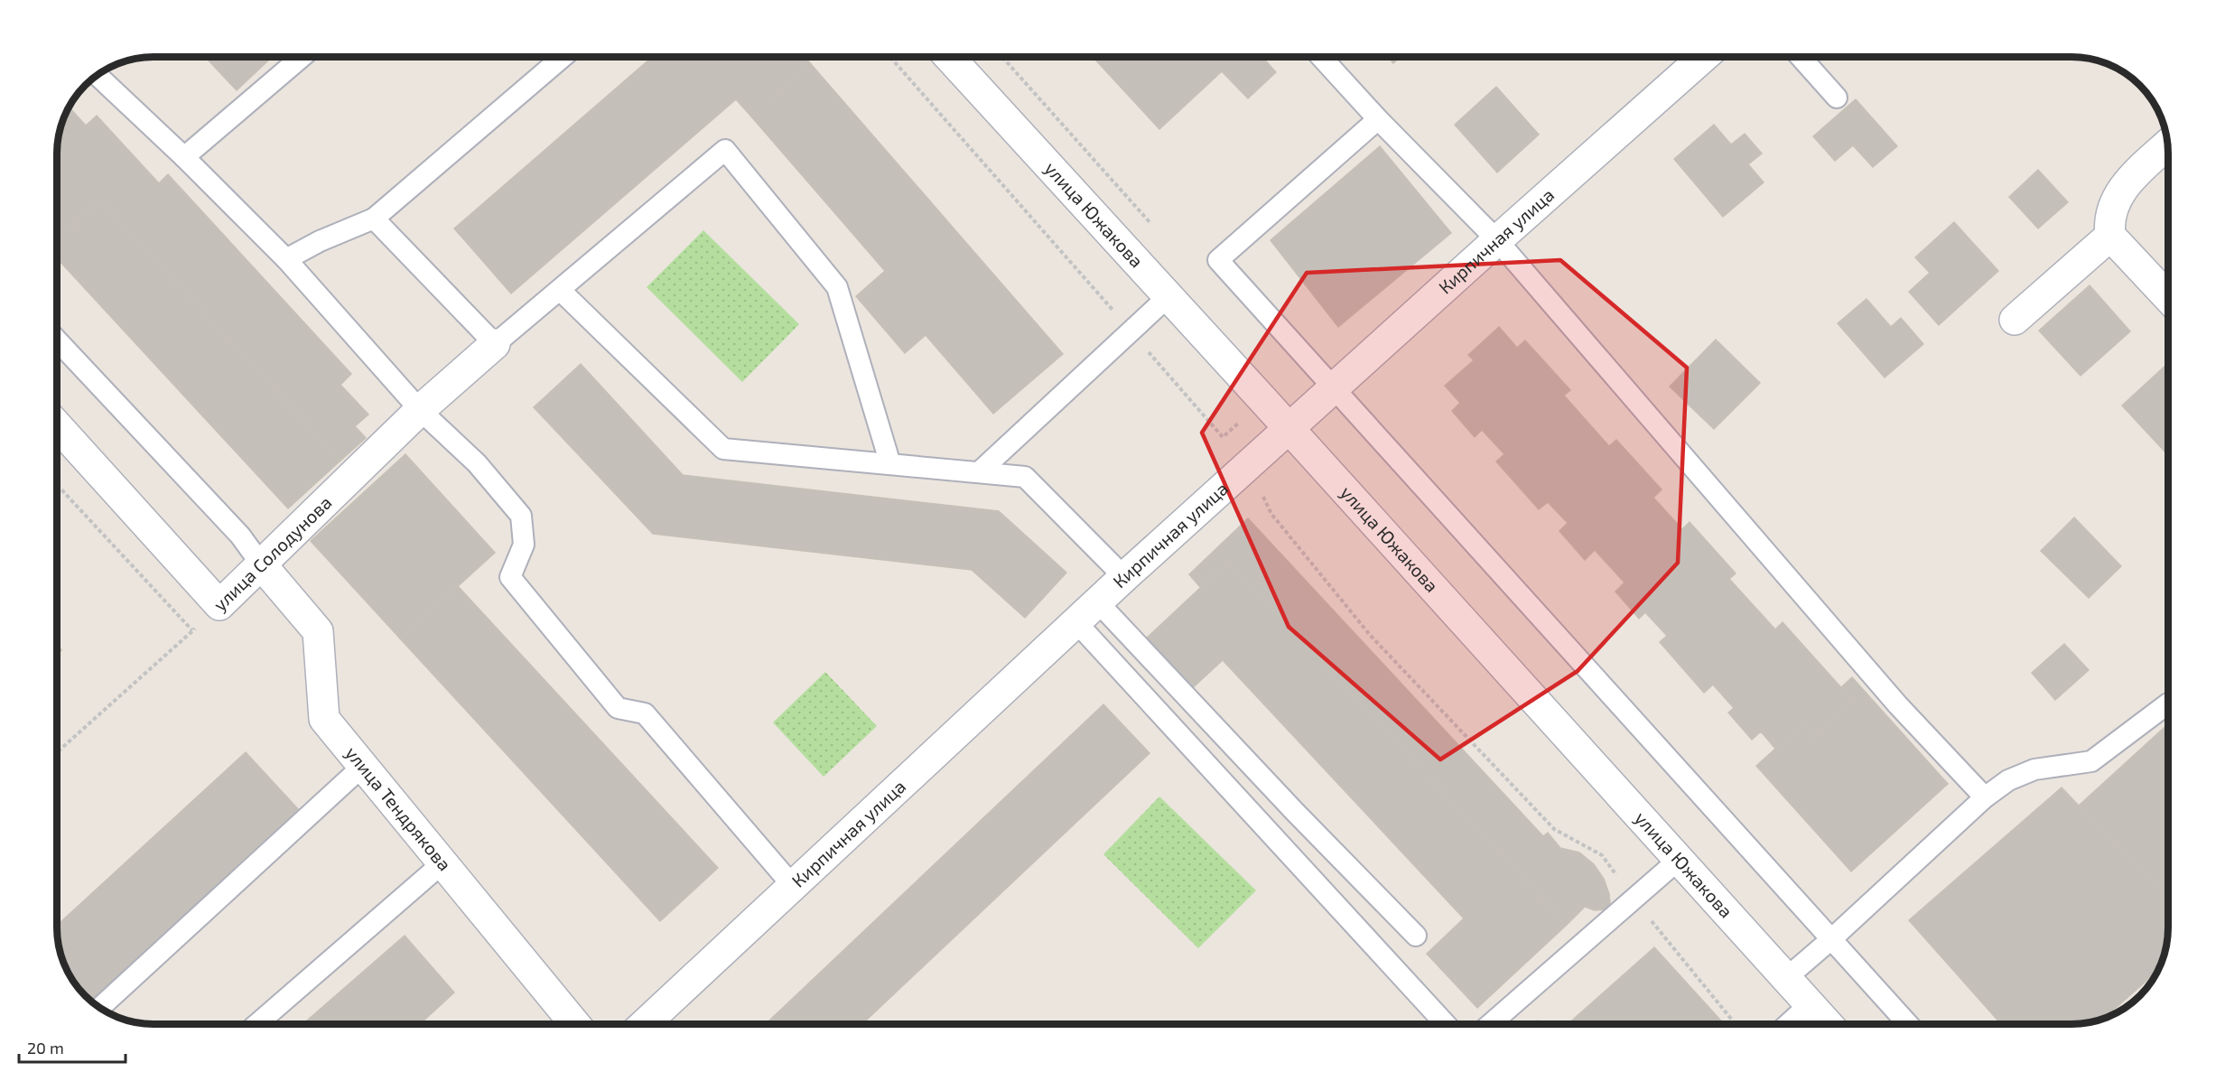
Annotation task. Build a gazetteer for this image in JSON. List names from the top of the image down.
{
  "streets": {
    "street": [
      "улица Южакова",
      "Кирпичная улица",
      "улица Солодунова",
      "улица Тендрякова"
    ]
  },
  "crossings": [
    ["улица Южакова", "Кирпичная улица"],
    ["улица Солодунова", "улица Тендрякова"]
  ],
  "scale_bar": "20 m"
}
